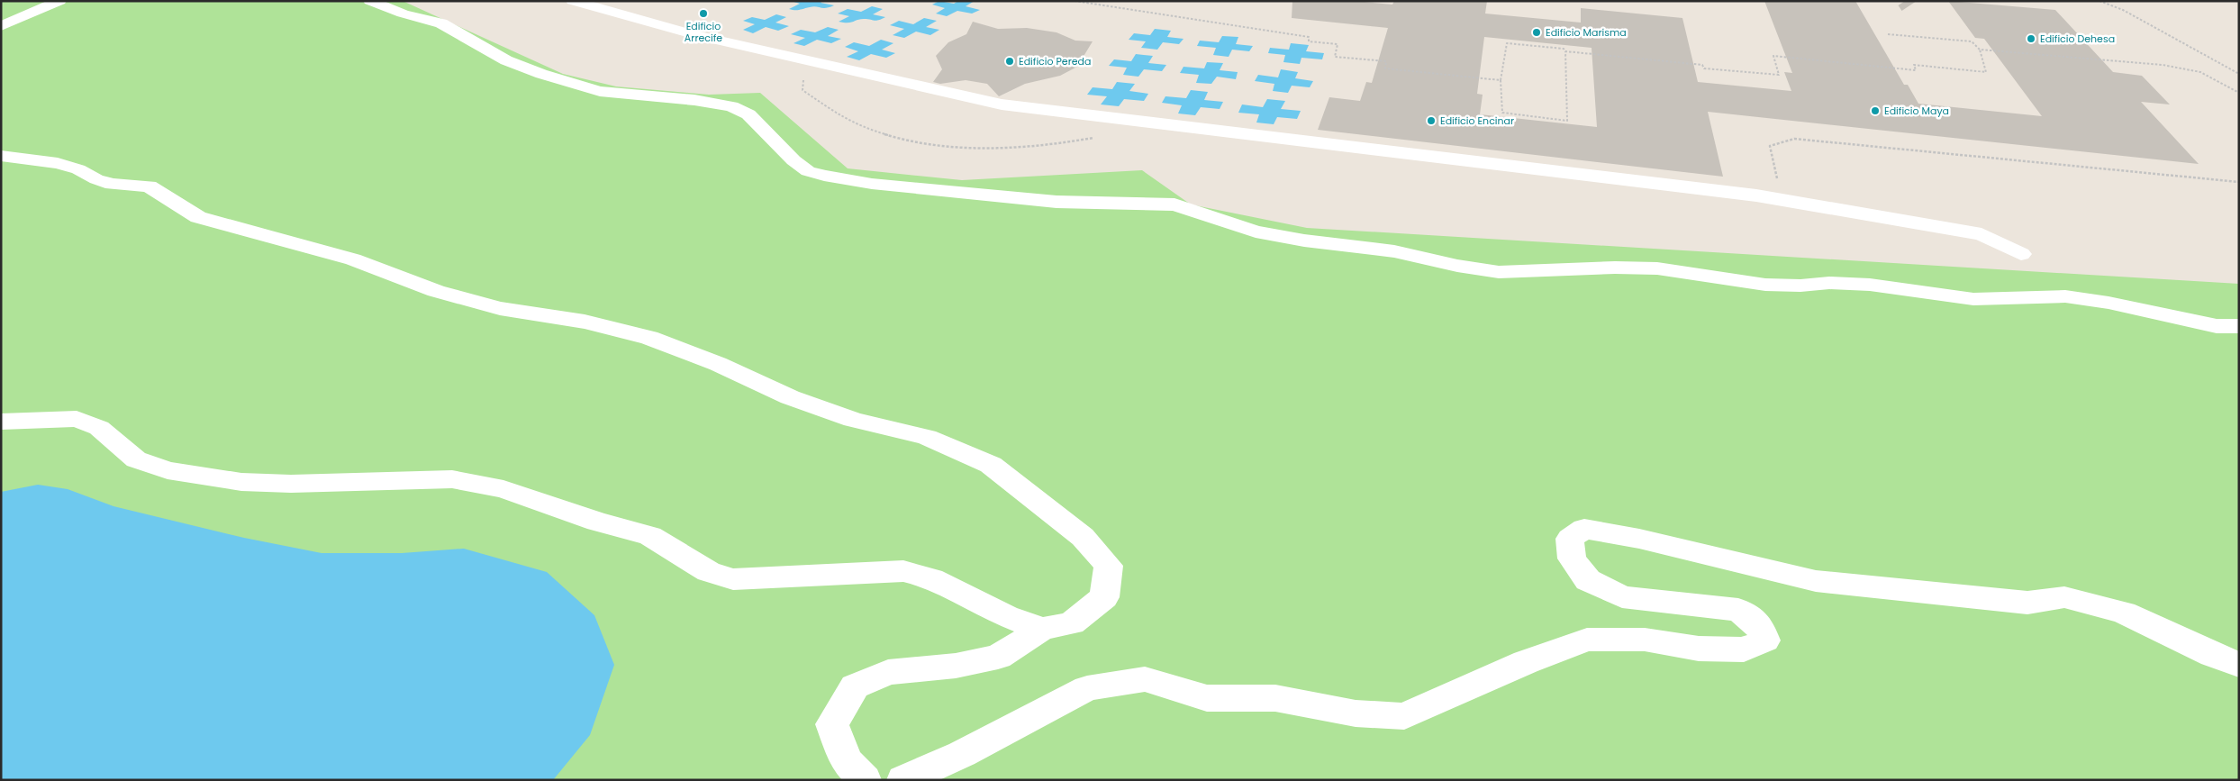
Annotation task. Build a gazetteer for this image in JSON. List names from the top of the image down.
{
  "places": [
    "Edificio Arrecife",
    "Edificio Marisma",
    "Edificio Dehesa",
    "Edificio Pereda",
    "Edificio Maya",
    "Edificio Encinar"
  ]
}
